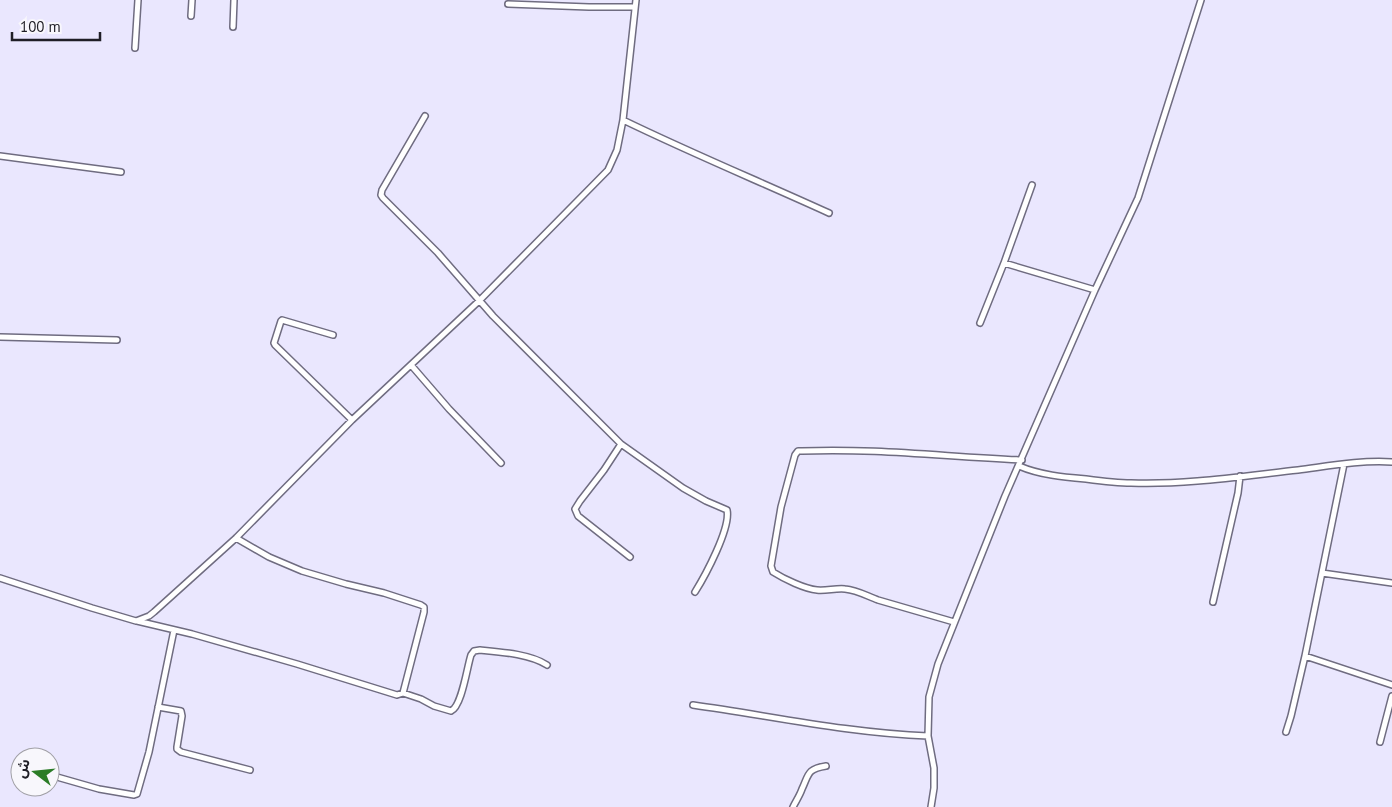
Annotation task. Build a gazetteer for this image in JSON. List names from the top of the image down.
{
  "scale_bar": "100 m",
  "north": "left"
}
